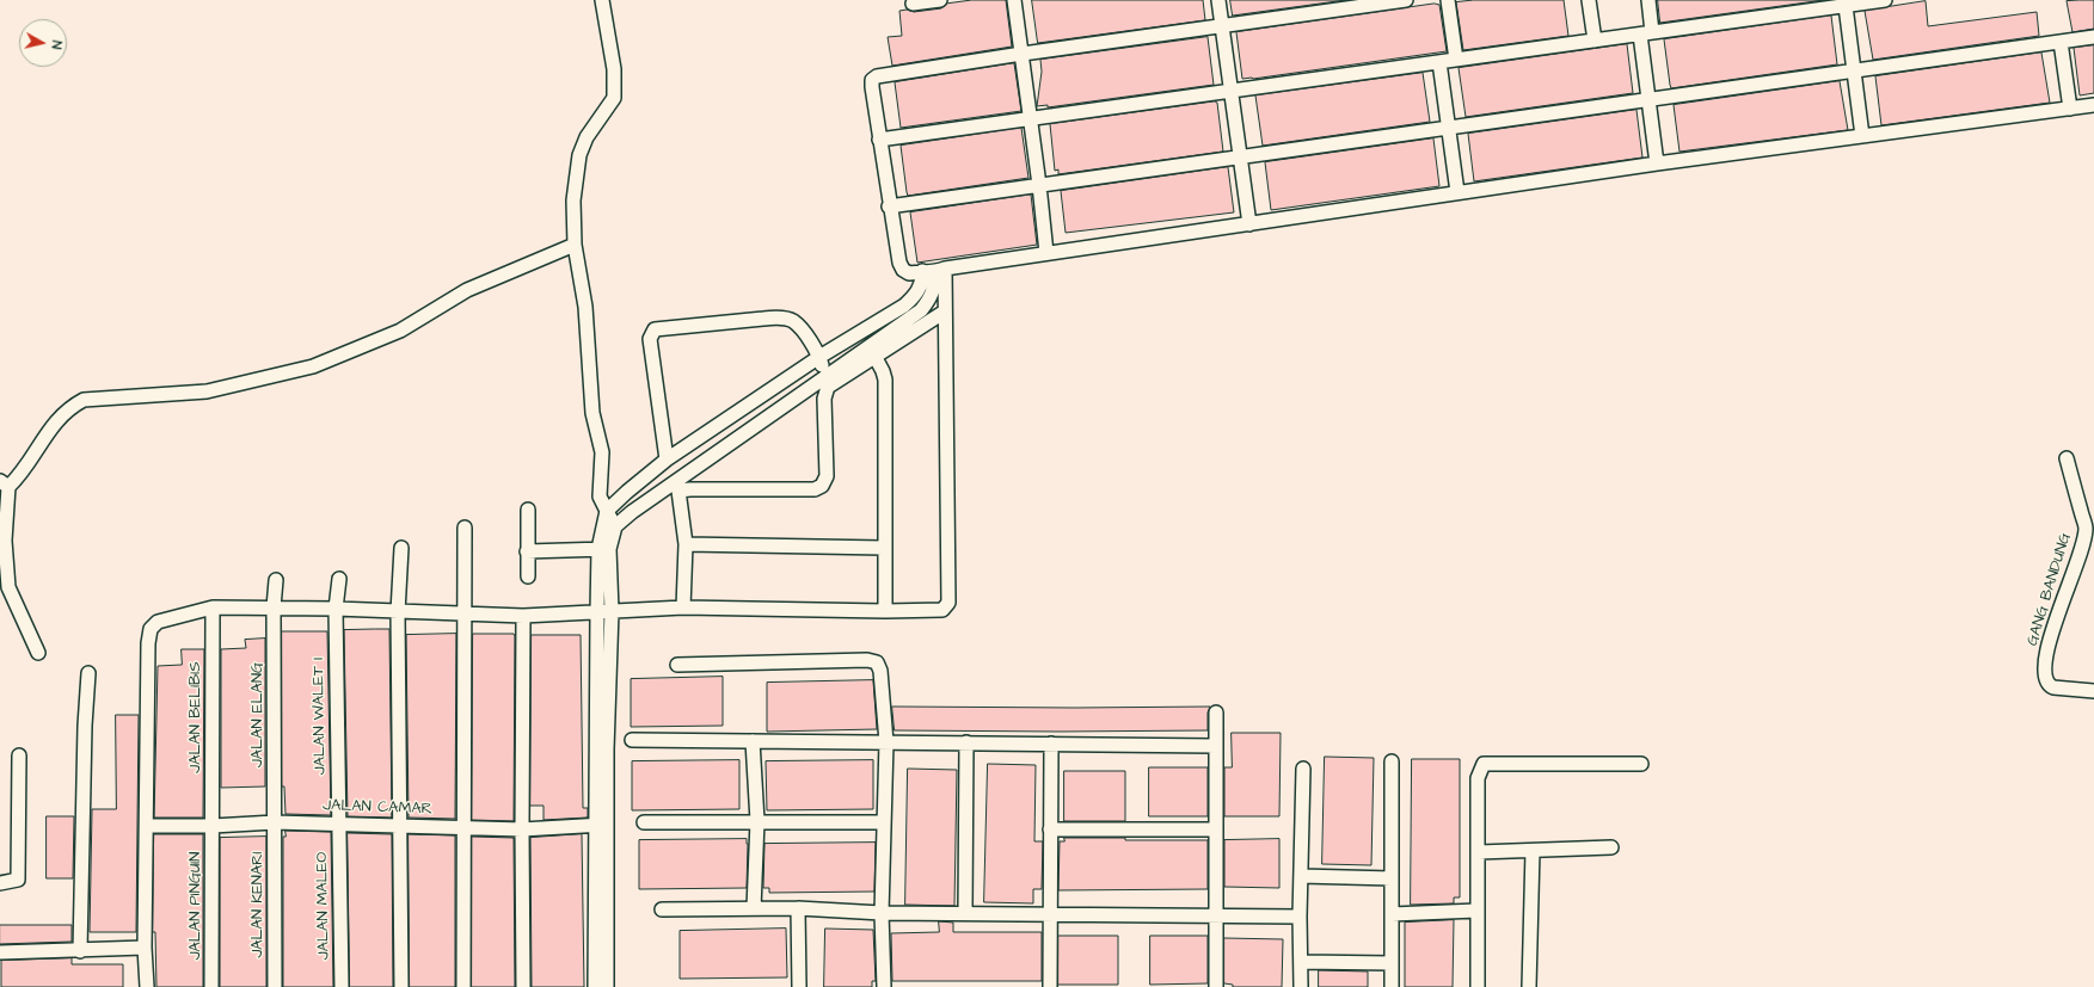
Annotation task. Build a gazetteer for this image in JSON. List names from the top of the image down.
{
  "streets": {
    "street": [
      "GANG BANDUNG",
      "JALAN ELANG",
      "JALAN WALET I",
      "JALAN BELIBIS",
      "JALAN CAMAR",
      "JALAN KENARI",
      "JALAN PINGUIN",
      "JALAN MALEO"
    ]
  },
  "crossings": [
    ["JALAN ELANG", "JALAN CAMAR"],
    ["JALAN ELANG", "JALAN KENARI"],
    ["JALAN WALET I", "JALAN CAMAR"],
    ["JALAN WALET I", "JALAN MALEO"],
    ["JALAN BELIBIS", "JALAN CAMAR"],
    ["JALAN BELIBIS", "JALAN PINGUIN"],
    ["JALAN CAMAR", "JALAN KENARI"],
    ["JALAN CAMAR", "JALAN PINGUIN"],
    ["JALAN CAMAR", "JALAN MALEO"]
  ],
  "north": "right"
}
